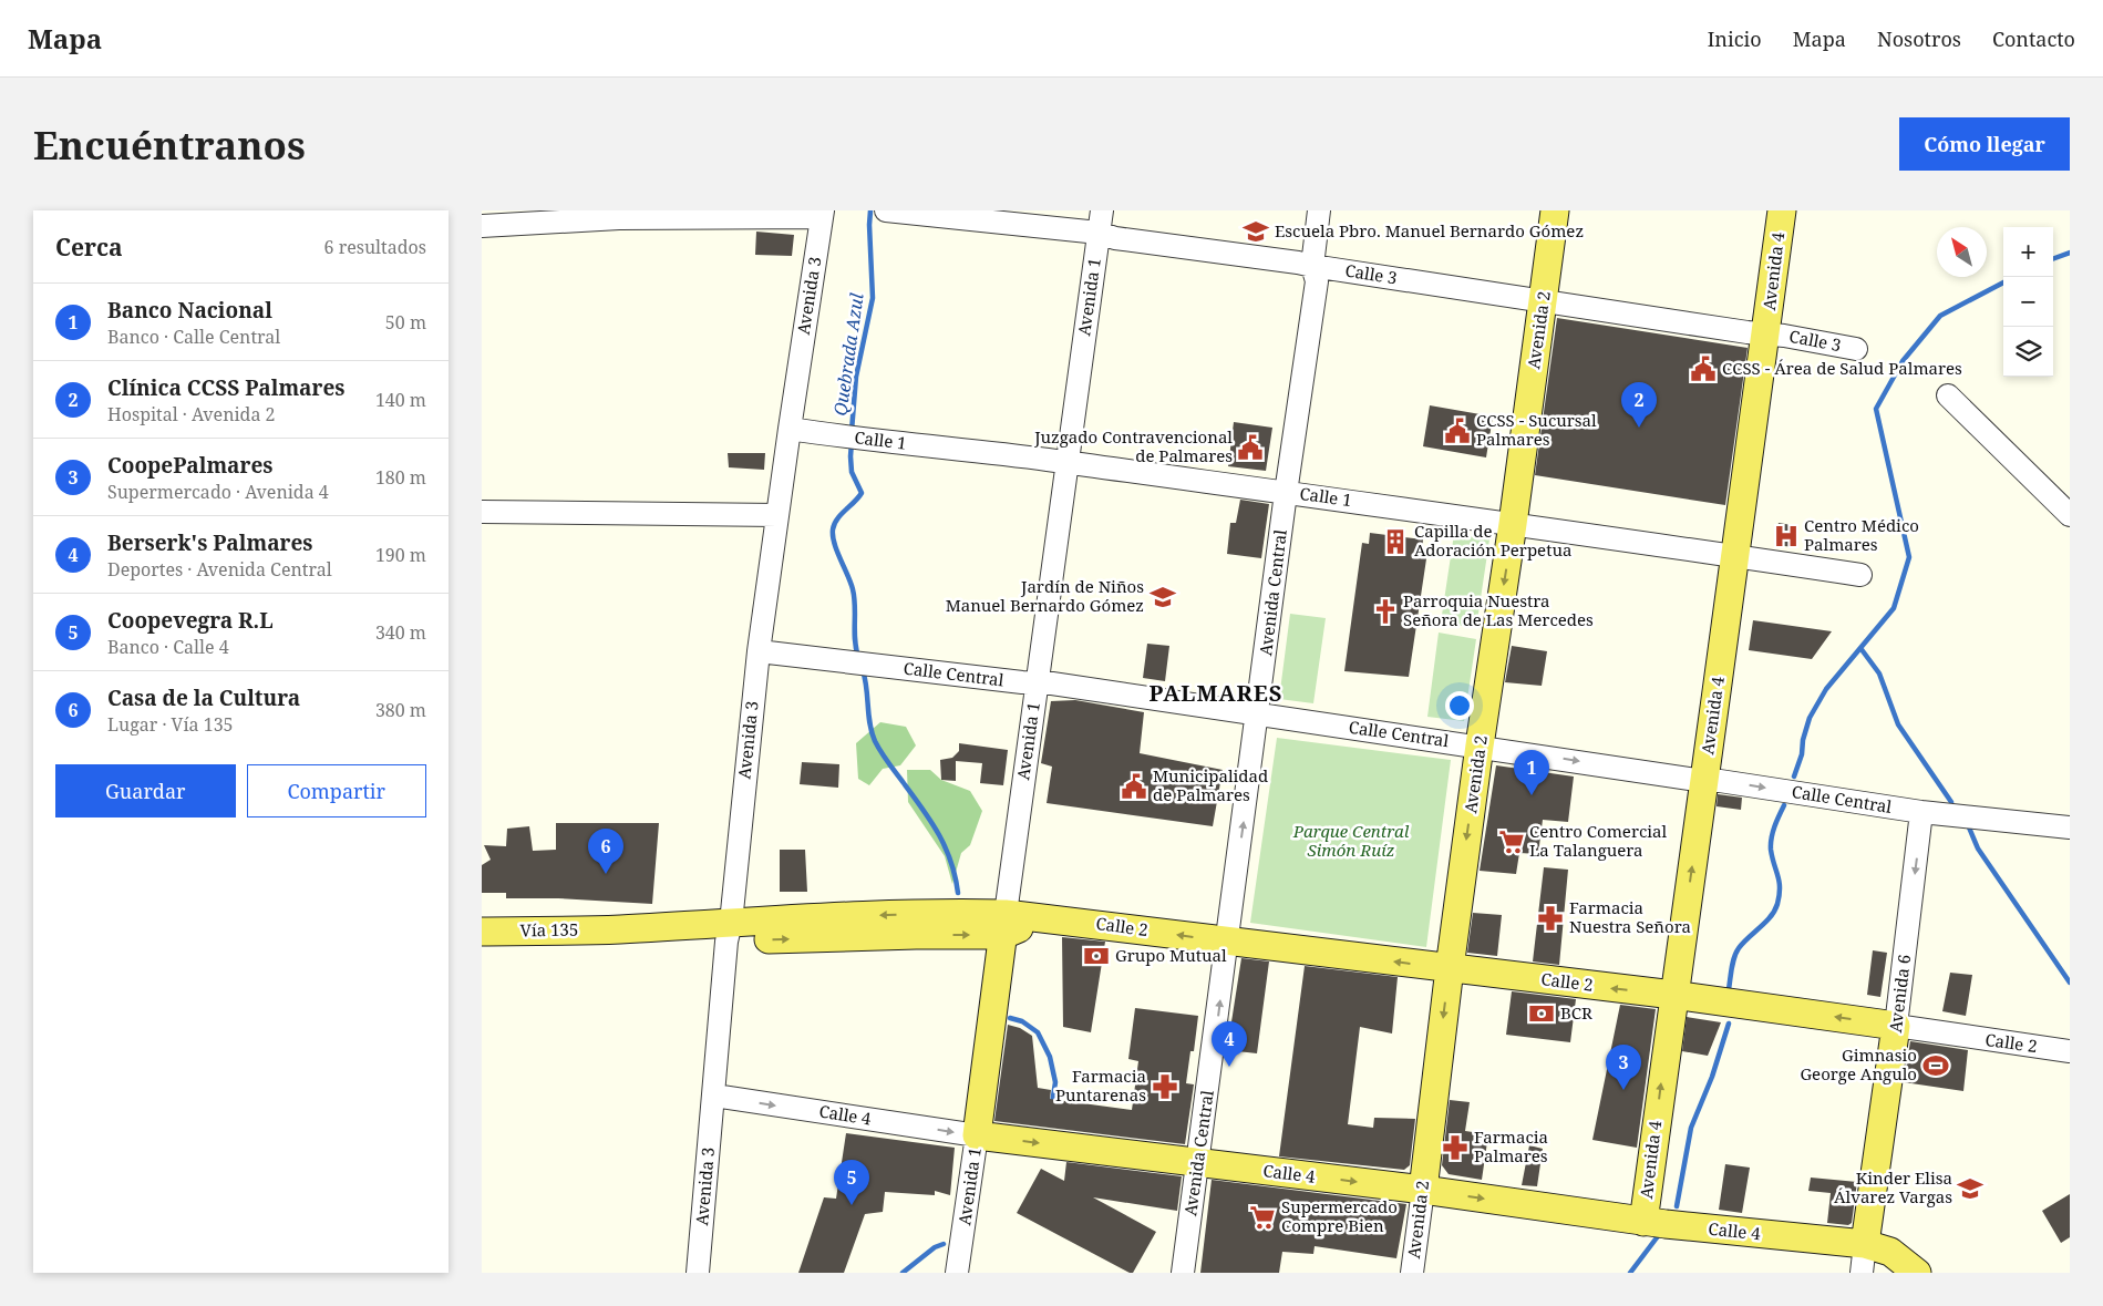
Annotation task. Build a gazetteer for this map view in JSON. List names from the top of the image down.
{
  "streets": {
    "main road": [
      "Avenida 4",
      "Avenida 1",
      "Avenida 2",
      "Calle 2",
      "Vía 135",
      "Avenida 6",
      "Calle 4"
    ],
    "street": [
      "Calle 3",
      "Avenida 3",
      "Calle 1",
      "Avenida Central",
      "Calle Central"
    ]
  },
  "crossings": [
    ["Avenida 4", "Calle 3"],
    ["Avenida 4", "Calle 1"],
    ["Avenida 4", "Calle Central"],
    ["Avenida 4", "Calle 2"],
    ["Avenida 4", "Calle 4"],
    ["Calle 3", "Avenida 1"],
    ["Calle 3", "Avenida 2"],
    ["Calle 3", "Avenida Central"],
    ["Avenida 3", "Calle 1"],
    ["Avenida 3", "Calle Central"],
    ["Avenida 3", "Calle 2"],
    ["Avenida 3", "Vía 135"],
    ["Avenida 3", "Calle 4"],
    ["Avenida 1", "Calle 1"],
    ["Avenida 1", "Calle Central"],
    ["Avenida 1", "Calle 2"],
    ["Avenida 1", "Calle 4"],
    ["Avenida 2", "Calle 1"],
    ["Avenida 2", "Calle Central"],
    ["Avenida 2", "Calle 2"],
    ["Avenida 2", "Calle 4"],
    ["Calle 1", "Avenida Central"],
    ["Avenida Central", "Calle Central"],
    ["Avenida Central", "Calle 2"],
    ["Avenida Central", "Calle 4"],
    ["Calle Central", "Avenida 6"],
    ["Calle 2", "Vía 135"],
    ["Calle 2", "Avenida 6"],
    ["Avenida 6", "Calle 4"]
  ],
  "one_way": [
    "Avenida 4",
    "Avenida 2",
    "Avenida Central",
    "Calle 2",
    "Avenida 6",
    "Calle 4"
  ],
  "districts": ["PALMARES"],
  "water": ["Quebrada Azul"],
  "parks": ["Parque Central Simón Ruíz"],
  "places": {
    "school or university": ["Escuela Pbro. Manuel Bernardo Gómez", "Jardín de Niños Manuel Bernardo Gómez", "Kinder Elisa Álvarez Vargas"],
    "public building": [
      "CCSS - Área de Salud Palmares",
      "CCSS - Sucursal Palmares",
      "Juzgado Contravencional de Palmares",
      "Municipalidad de Palmares"
    ],
    "hospital": ["Centro Médico Palmares"],
    "building": ["Capilla de Adoración Perpetua"],
    "church": ["Parroquia Nuestra Señora de Las Mercedes"],
    "supermarket": ["Centro Comercial La Talanguera", "Supermercado Compre Bien"],
    "pharmacy": ["Farmacia Nuestra Señora", "Farmacia Puntarenas", "Farmacia Palmares"],
    "bank": ["Grupo Mutual", "BCR"],
    "sports": ["Gimnasio George Angulo"]
  },
  "north": "top left",
  "page": {
    "header": "Mapa",
    "nav": [
      "Inicio",
      "Mapa",
      "Nosotros",
      "Contacto"
    ],
    "buttons": [
      "Cómo llegar",
      ["Guardar", "Compartir"]
    ],
    "title": "Encuéntranos",
    "heading": ["Cerca", "6 resultados"],
    "map_buttons": ["+", "−"],
    "list": [
      {
        "mark": "1",
        "name": "Banco Nacional",
        "note": "Banco · Calle Central",
        "value": "50 m"
      },
      {
        "mark": "2",
        "name": "Clínica CCSS Palmares",
        "note": "Hospital · Avenida 2",
        "value": "140 m"
      },
      {
        "mark": "3",
        "name": "CoopePalmares",
        "note": "Supermercado · Avenida 4",
        "value": "180 m"
      },
      {
        "mark": "4",
        "name": "Berserk's Palmares",
        "note": "Deportes · Avenida Central",
        "value": "190 m"
      },
      {
        "mark": "5",
        "name": "Coopevegra R.L",
        "note": "Banco · Calle 4",
        "value": "340 m"
      },
      {
        "mark": "6",
        "name": "Casa de la Cultura",
        "note": "Lugar · Vía 135",
        "value": "380 m"
      }
    ],
    "pins": [
      "2",
      "1",
      "6",
      "4",
      "3",
      "5"
    ]
  }
}
